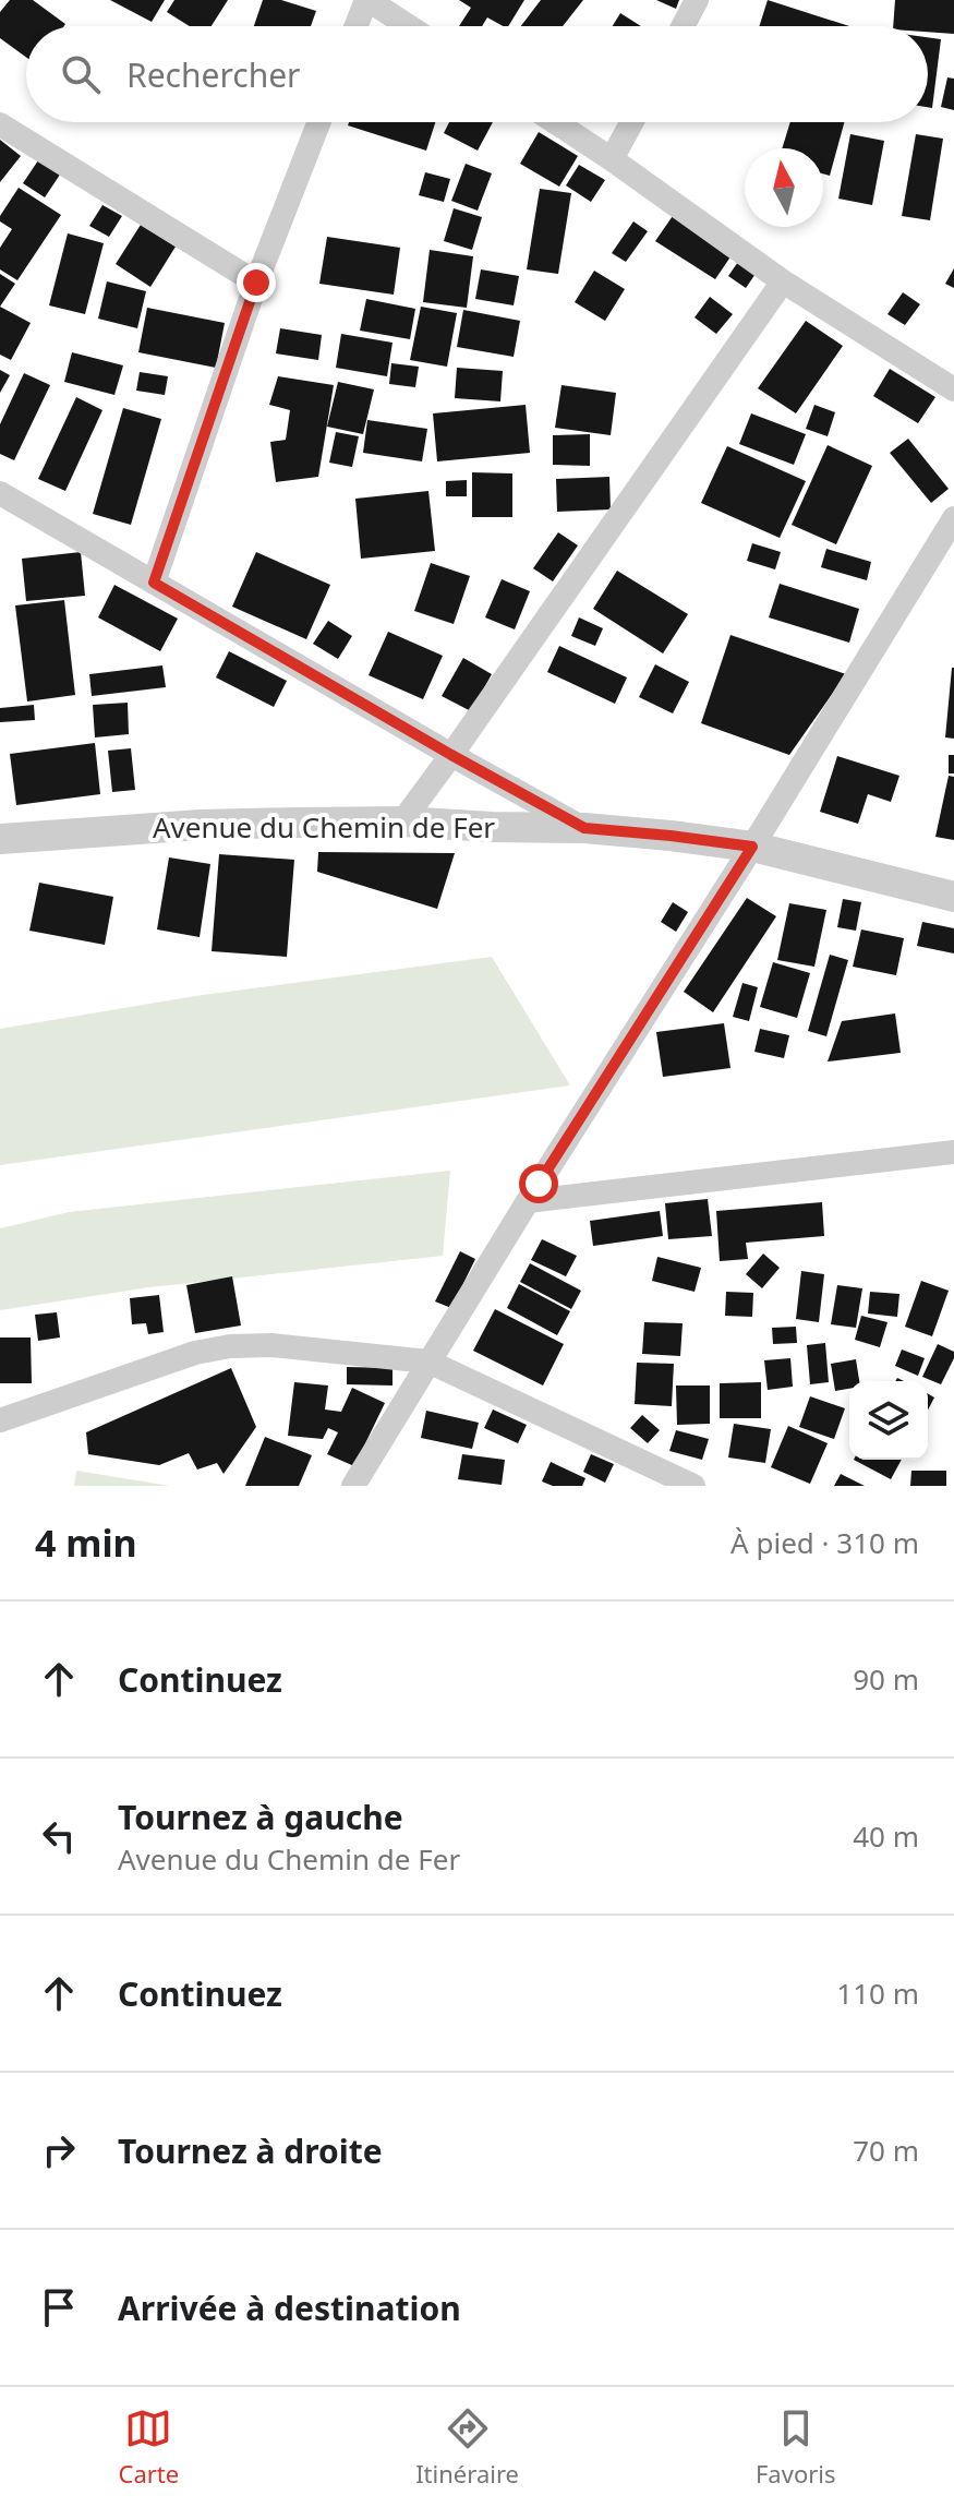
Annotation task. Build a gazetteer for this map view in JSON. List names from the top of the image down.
{
  "streets": {
    "street": ["Avenue du Chemin de Fer"]
  },
  "north": "top",
  "page": {
    "search": "Rechercher",
    "heading": ["4 min", "À pied · 310 m"],
    "list": [
      ["Continuez", "90 m"],
      ["Tournez à gauche", "Avenue du Chemin de Fer", "40 m"],
      ["Continuez", "110 m"],
      ["Tournez à droite", "70 m"],
      "Arrivée à destination"
    ],
    "nav": ["Carte", "Itinéraire", "Favoris"]
  }
}
